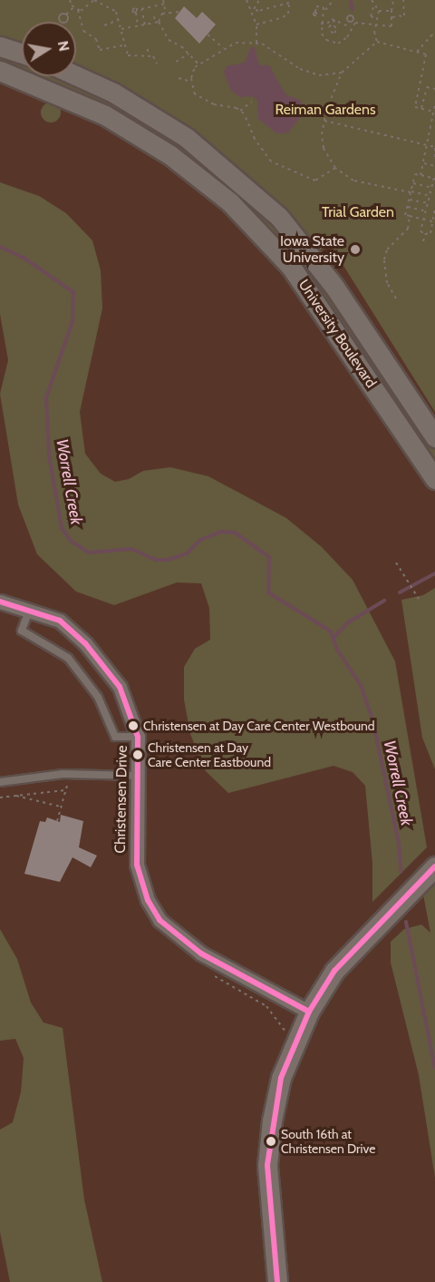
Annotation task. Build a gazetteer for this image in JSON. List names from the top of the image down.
{
  "streets": {
    "main road": ["University Boulevard"],
    "street": ["Christensen Drive"]
  },
  "water": ["Worrell Creek"],
  "parks": ["Reiman Gardens", "Trial Garden"],
  "places": [
    "Iowa State University",
    "Christensen at Day Care Center Westbound",
    "Christensen at Day Care Center Eastbound",
    "South 16th at Christensen Drive"
  ],
  "north": "right"
}
